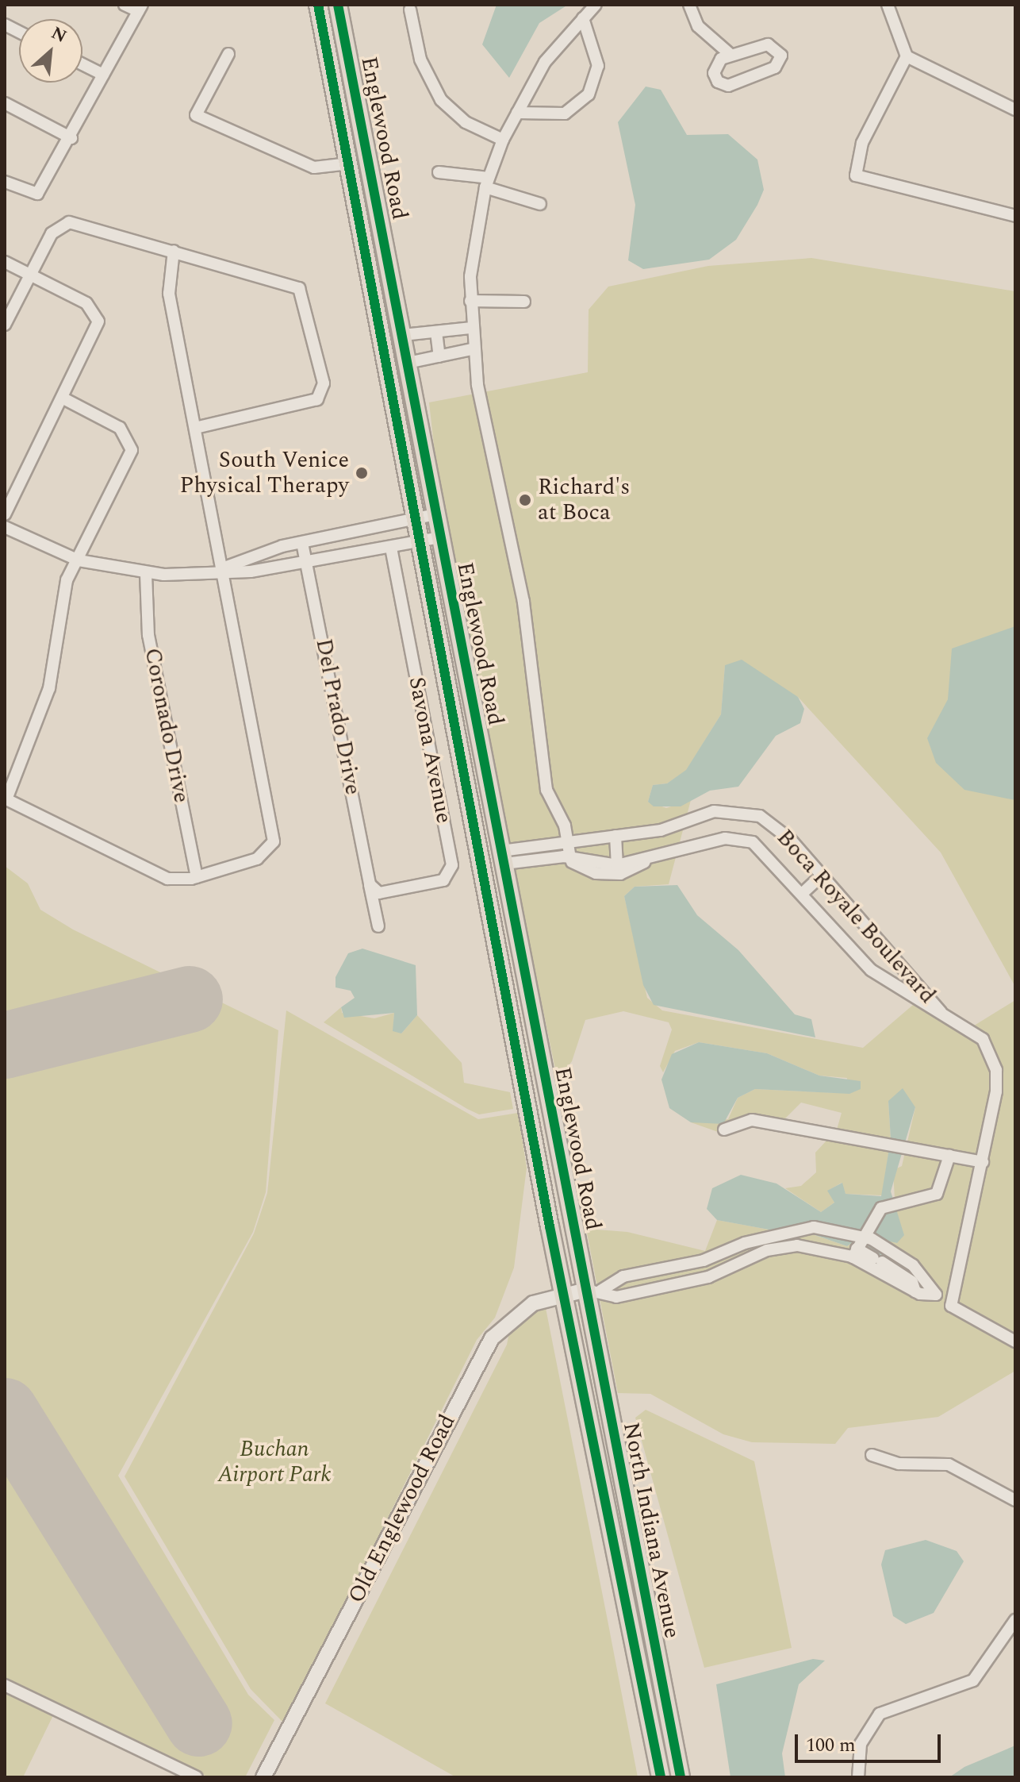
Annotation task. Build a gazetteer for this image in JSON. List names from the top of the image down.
{
  "streets": {
    "main road": ["Englewood Road", "North Indiana Avenue"],
    "street": [
      "Del Prado Drive",
      "Coronado Drive",
      "Savona Avenue",
      "Boca Royale Boulevard",
      "Old Englewood Road"
    ]
  },
  "crossings": [
    ["Englewood Road", "Boca Royale Boulevard"],
    ["Englewood Road", "Old Englewood Road"],
    ["Englewood Road", "North Indiana Avenue"],
    ["Del Prado Drive", "Savona Avenue"],
    ["Old Englewood Road", "North Indiana Avenue"]
  ],
  "parks": ["Buchan Airport Park"],
  "places": ["South Venice Physical Therapy", "Richard's at Boca"],
  "scale_bar": "100 m",
  "north": "top right"
}
